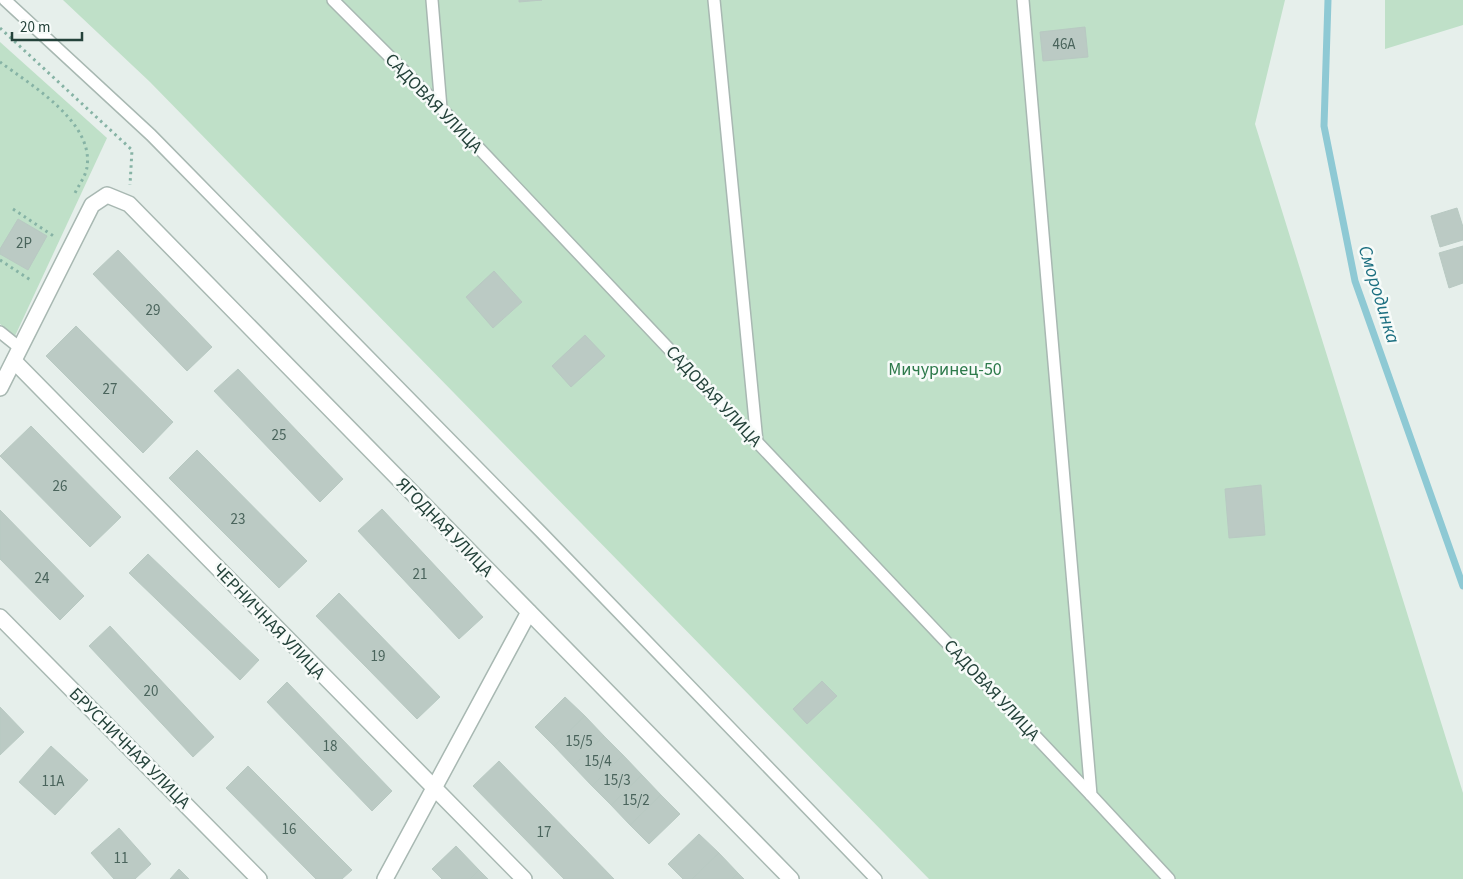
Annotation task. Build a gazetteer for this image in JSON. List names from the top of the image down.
{
  "streets": {
    "street": ["ЯГОДНАЯ УЛИЦА", "ЧЕРНИЧНАЯ УЛИЦА", "БРУСНИЧНАЯ УЛИЦА"],
    "lane": ["САДОВАЯ УЛИЦА"]
  },
  "crossings": [
    ["ЯГОДНАЯ УЛИЦА", "ЧЕРНИЧНАЯ УЛИЦА"]
  ],
  "water": ["Смородинка"],
  "parks": ["Мичуринец-50"],
  "house_numbers": [
    "46А",
    "2Р",
    "29",
    "27",
    "25",
    "26",
    "23",
    "21",
    "24",
    "19",
    "20",
    "15/5",
    "18",
    "15/4",
    "15/3",
    "11А",
    "15/2",
    "16",
    "17",
    "11"
  ],
  "scale_bar": "20 m"
}
